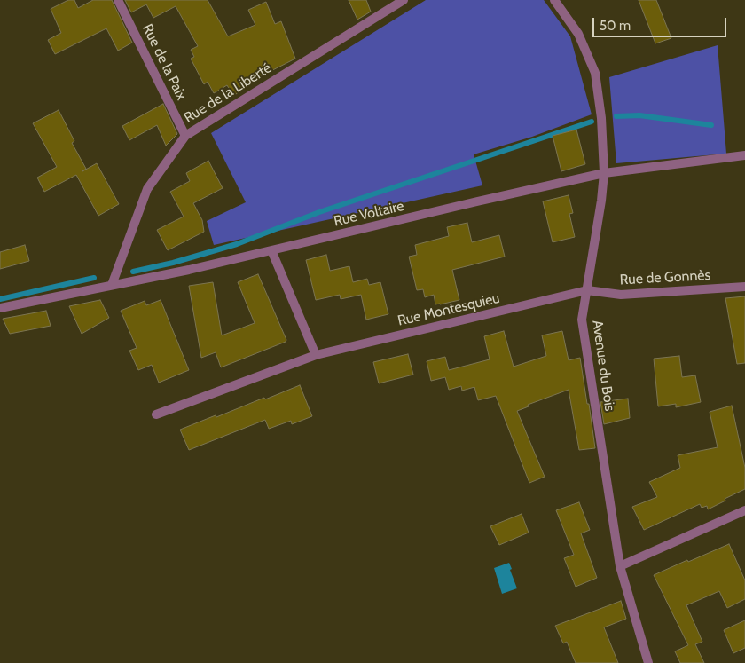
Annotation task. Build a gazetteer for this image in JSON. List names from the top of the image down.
{
  "streets": {
    "street": [
      "Rue de la Paix",
      "Rue de la Liberté",
      "Rue Voltaire",
      "Rue de Gonnès",
      "Rue Montesquieu",
      "Avenue du Bois"
    ]
  },
  "crossings": [
    ["Rue de la Paix", "Rue de la Liberté"],
    ["Rue de la Liberté", "Rue Voltaire"],
    ["Rue Voltaire", "Avenue du Bois"],
    ["Rue de Gonnès", "Rue Montesquieu"],
    ["Rue de Gonnès", "Avenue du Bois"],
    ["Rue Montesquieu", "Avenue du Bois"]
  ],
  "scale_bar": "50 m"
}
